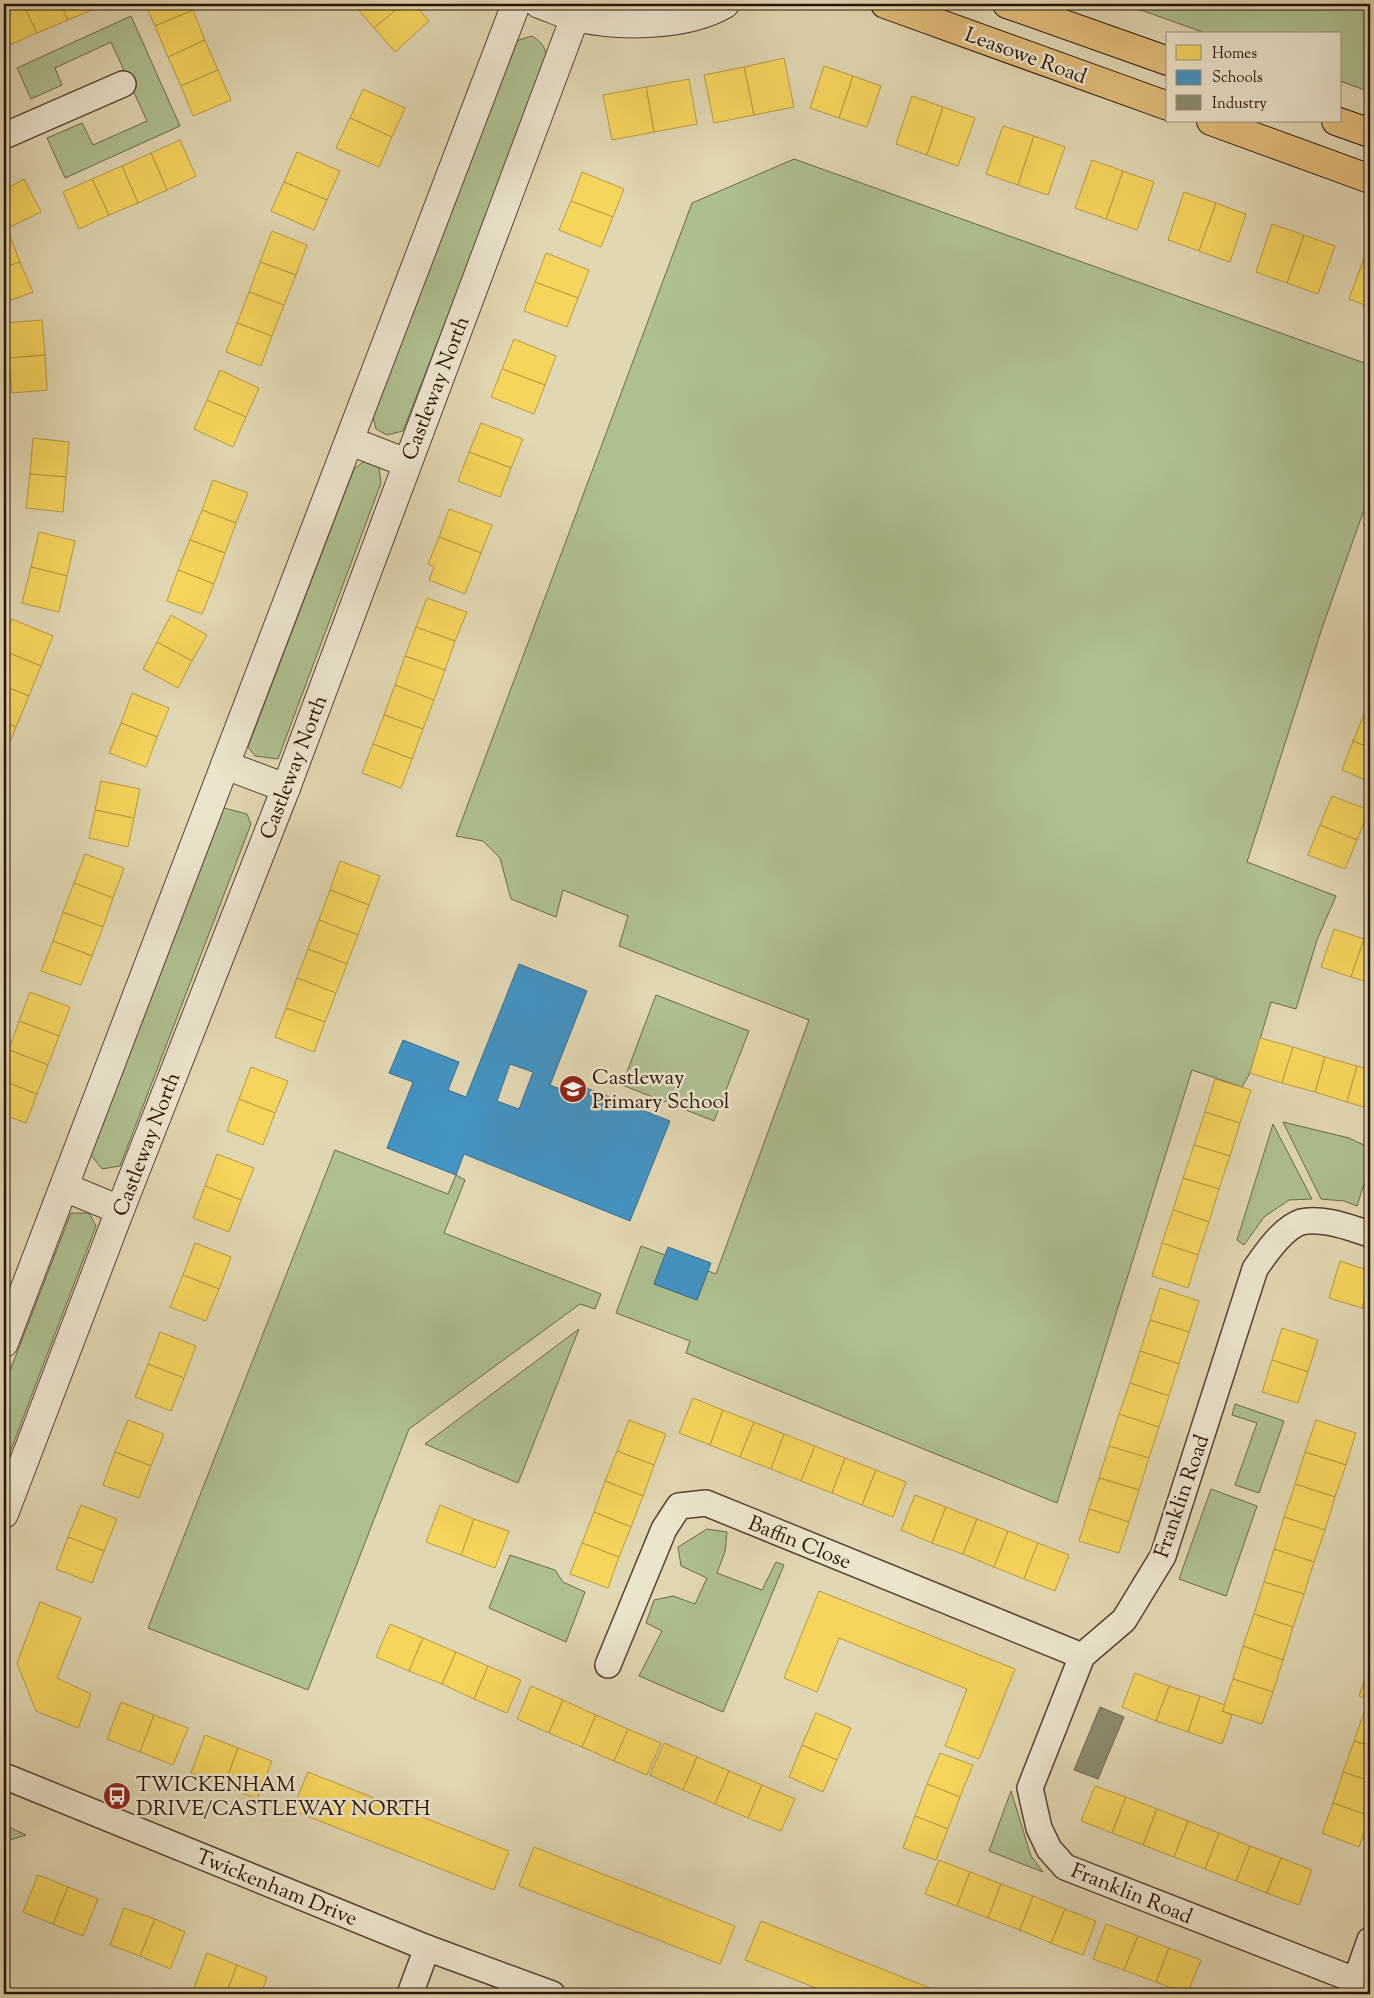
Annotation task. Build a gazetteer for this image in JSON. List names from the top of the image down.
{
  "streets": {
    "main road": ["Leasowe Road"],
    "street": [
      "Castleway North",
      "Franklin Road",
      "Baffin Close",
      "Twickenham Drive"
    ]
  },
  "crossings": [
    ["Franklin Road", "Baffin Close"]
  ],
  "places": {
    "school or university": ["Castleway Primary School"],
    "bus stop": ["TWICKENHAM DRIVE/CASTLEWAY NORTH"]
  },
  "legend": ["Homes", "Schools", "Industry"]
}
